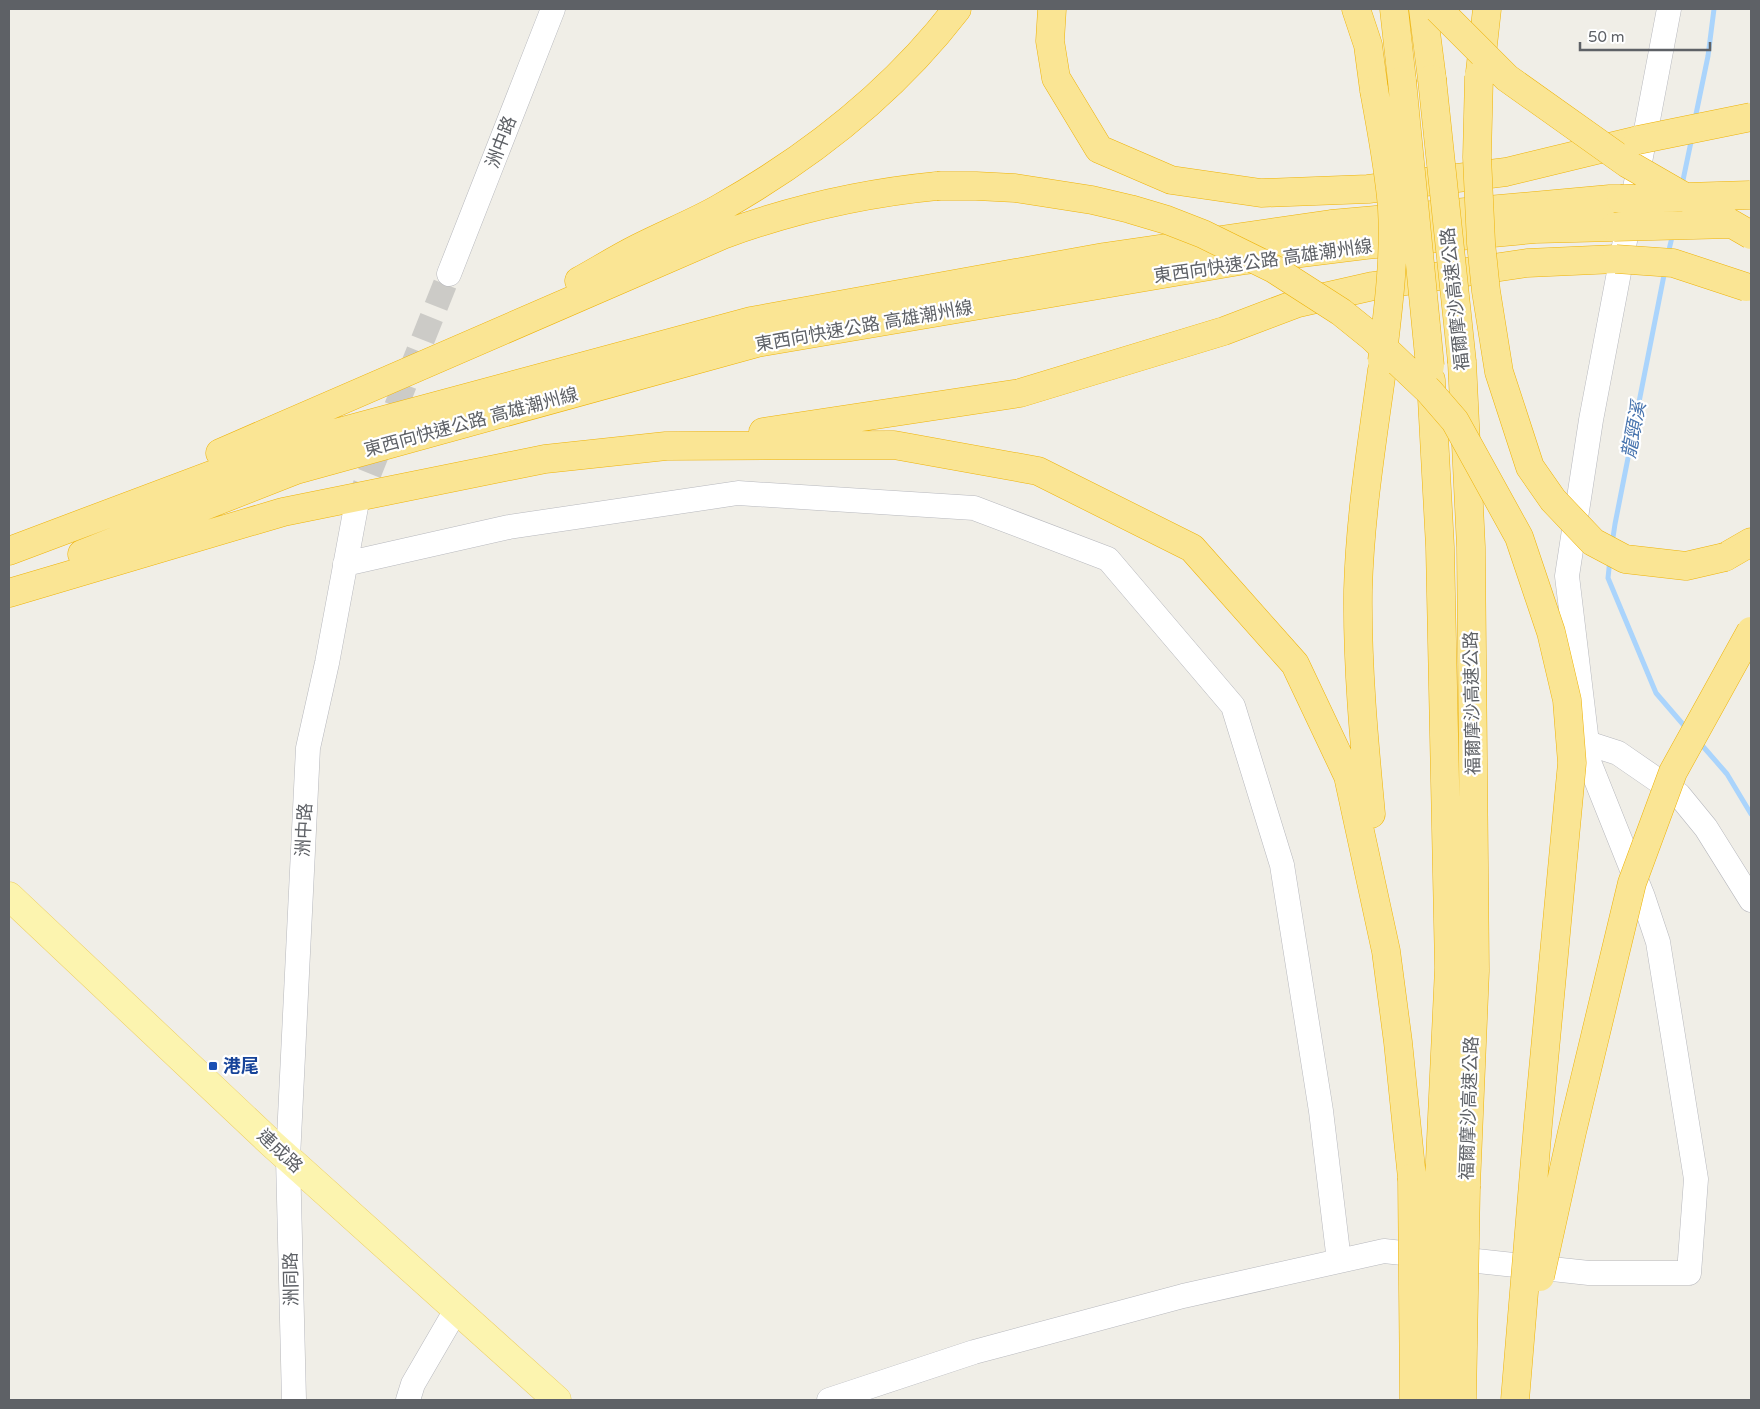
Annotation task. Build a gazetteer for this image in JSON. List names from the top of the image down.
{
  "streets": {
    "highway": ["東西向快速公路 高雄潮州線", "福爾摩沙高速公路"],
    "main road": ["連成路"],
    "street": ["洲中路", "洲同路"]
  },
  "crossings": [
    ["洲中路", "連成路"],
    ["洲中路", "洲同路"],
    ["連成路", "洲同路"]
  ],
  "water": ["龍頸溪"],
  "places": {
    "transit": ["港尾"]
  },
  "scale_bar": "50 m"
}
